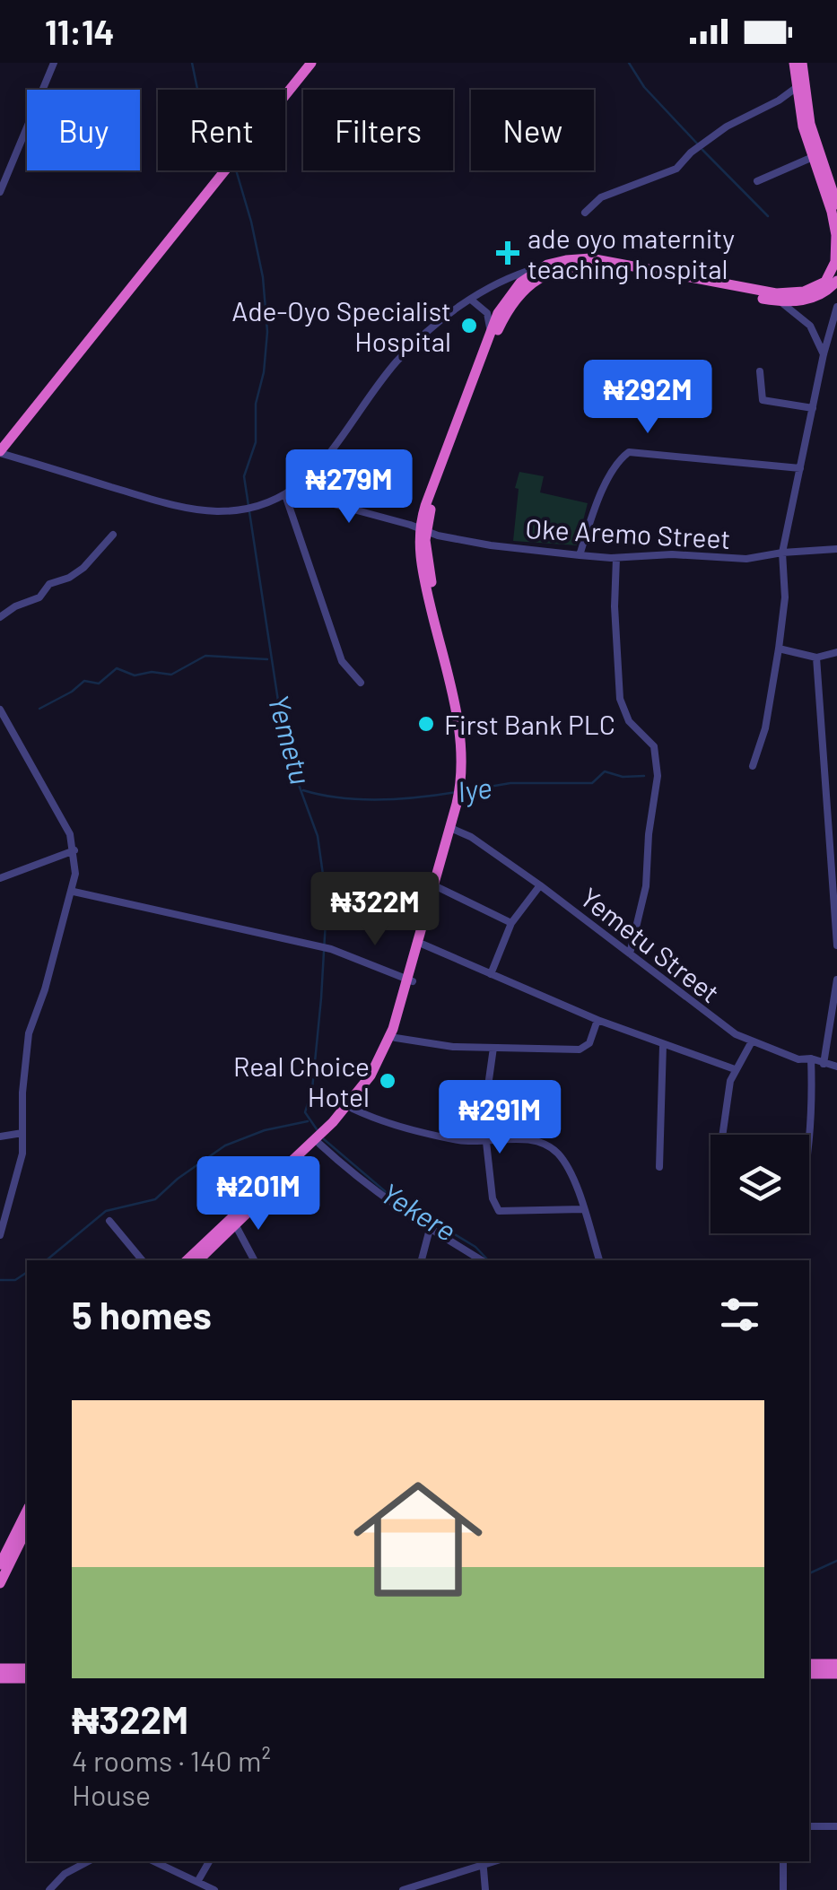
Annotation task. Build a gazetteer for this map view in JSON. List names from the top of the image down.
{
  "streets": {
    "street": ["Oke Aremo Street", "Yemetu Street"]
  },
  "water": ["Yemetu", "Iye", "Yekere"],
  "places": {
    "health": ["ade oyo maternity teaching hospital"],
    "other": ["Ade-Oyo Specialist Hospital", "First Bank PLC", "Real Choice Hotel"]
  },
  "page": {
    "status": "11:14",
    "chip": [
      "Buy",
      "Rent",
      "Filters",
      "New"
    ],
    "price": [
      "₦292M",
      "₦279M",
      "₦322M",
      "₦291M",
      "₦201M"
    ],
    "heading": "5 homes",
    "list": [
      {
        "name": "₦322M",
        "note": "4 rooms · 140 m² · House"
      }
    ]
  }
}
